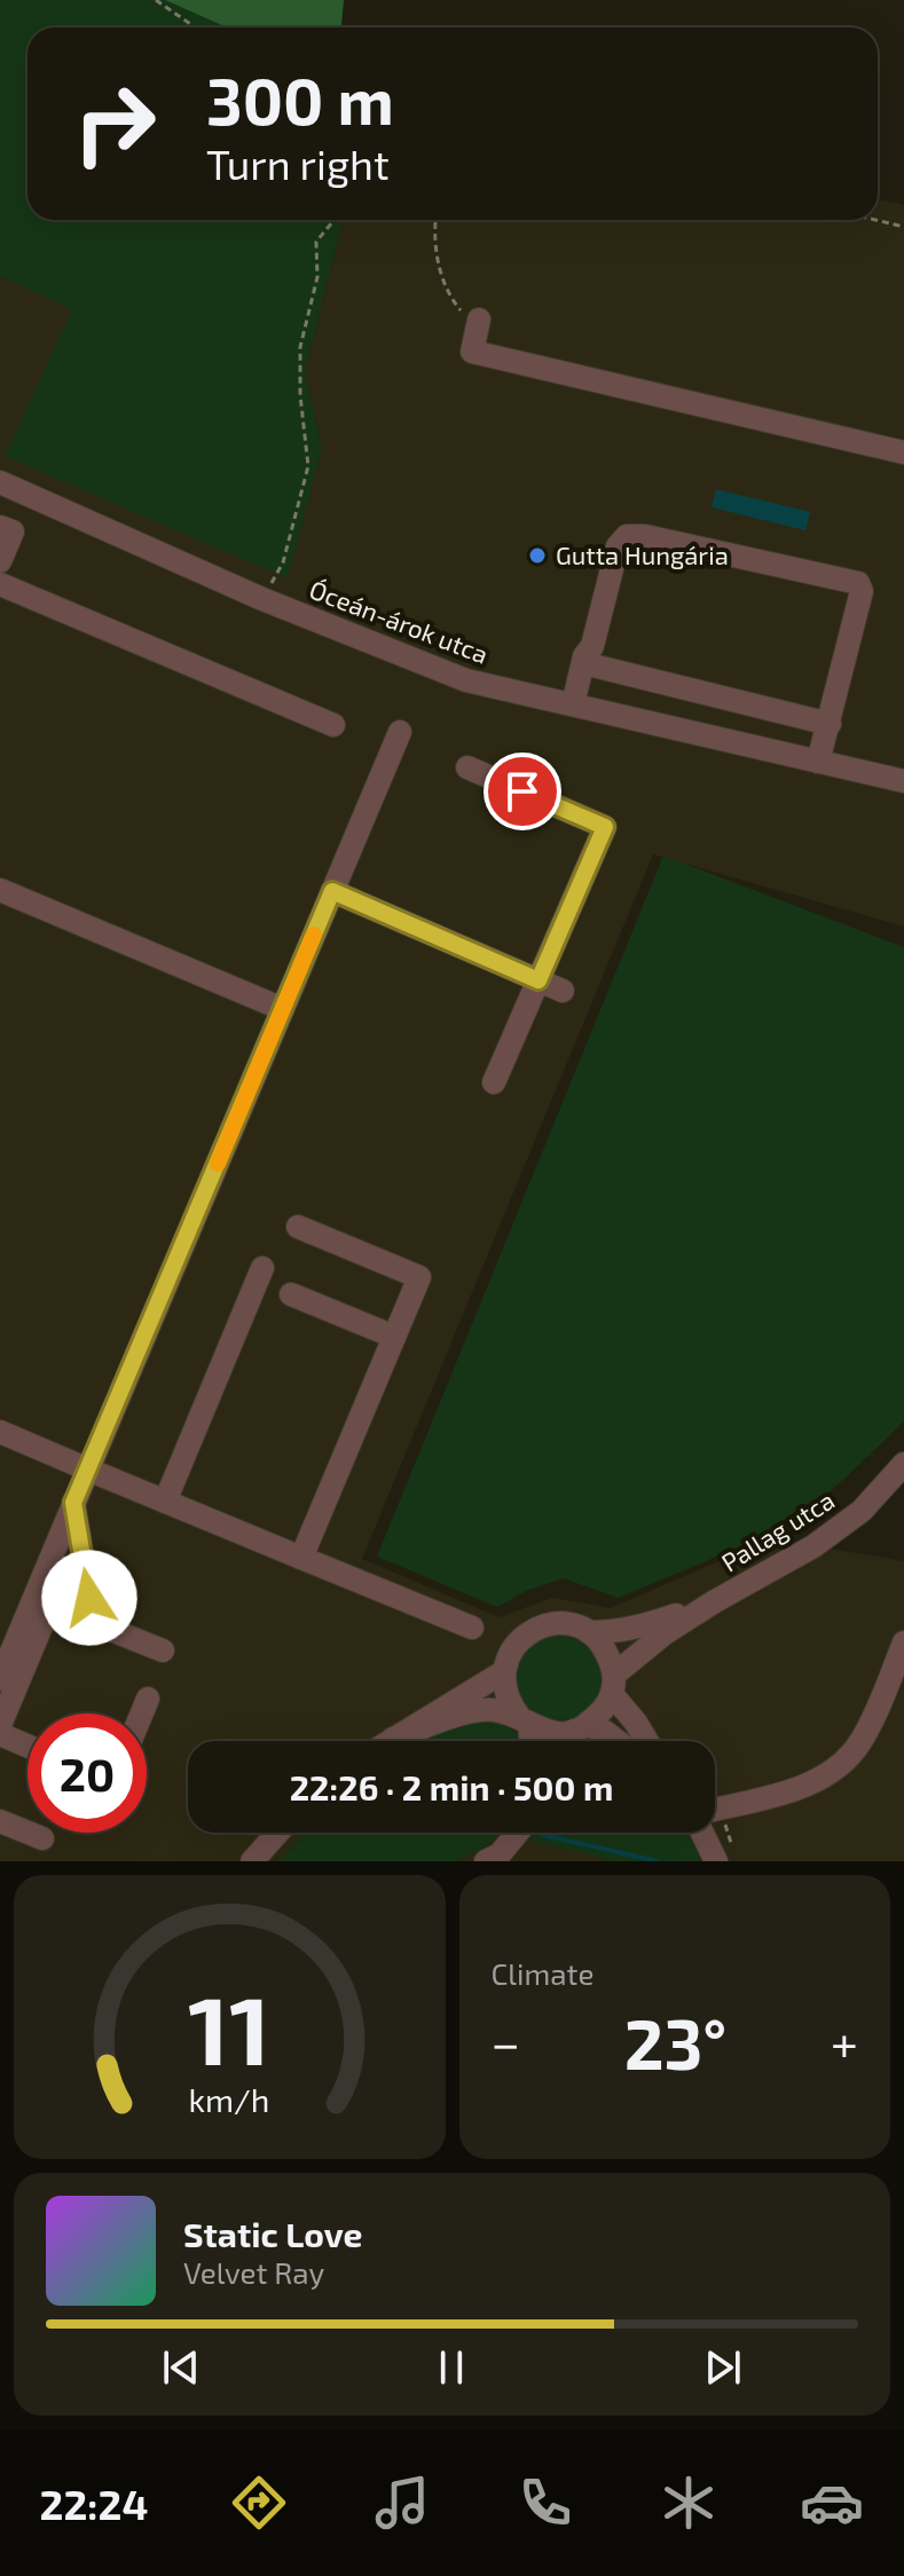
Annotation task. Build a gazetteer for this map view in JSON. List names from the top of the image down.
{
  "streets": {
    "street": ["Óceán-árok utca", "Pallag utca"]
  },
  "places": ["Gutta Hungária"],
  "page": {
    "turn": ["300 m", "Turn right"],
    "limit": "20",
    "trip": "22:26 · 2 min · 500 m",
    "tile": "Climate",
    "heat": ["−", "23°", "+"],
    "song": ["Static Love", "Velvet Ray"],
    "tabs": "22:24",
    "gauge": ["11", "km/h"]
  }
}
